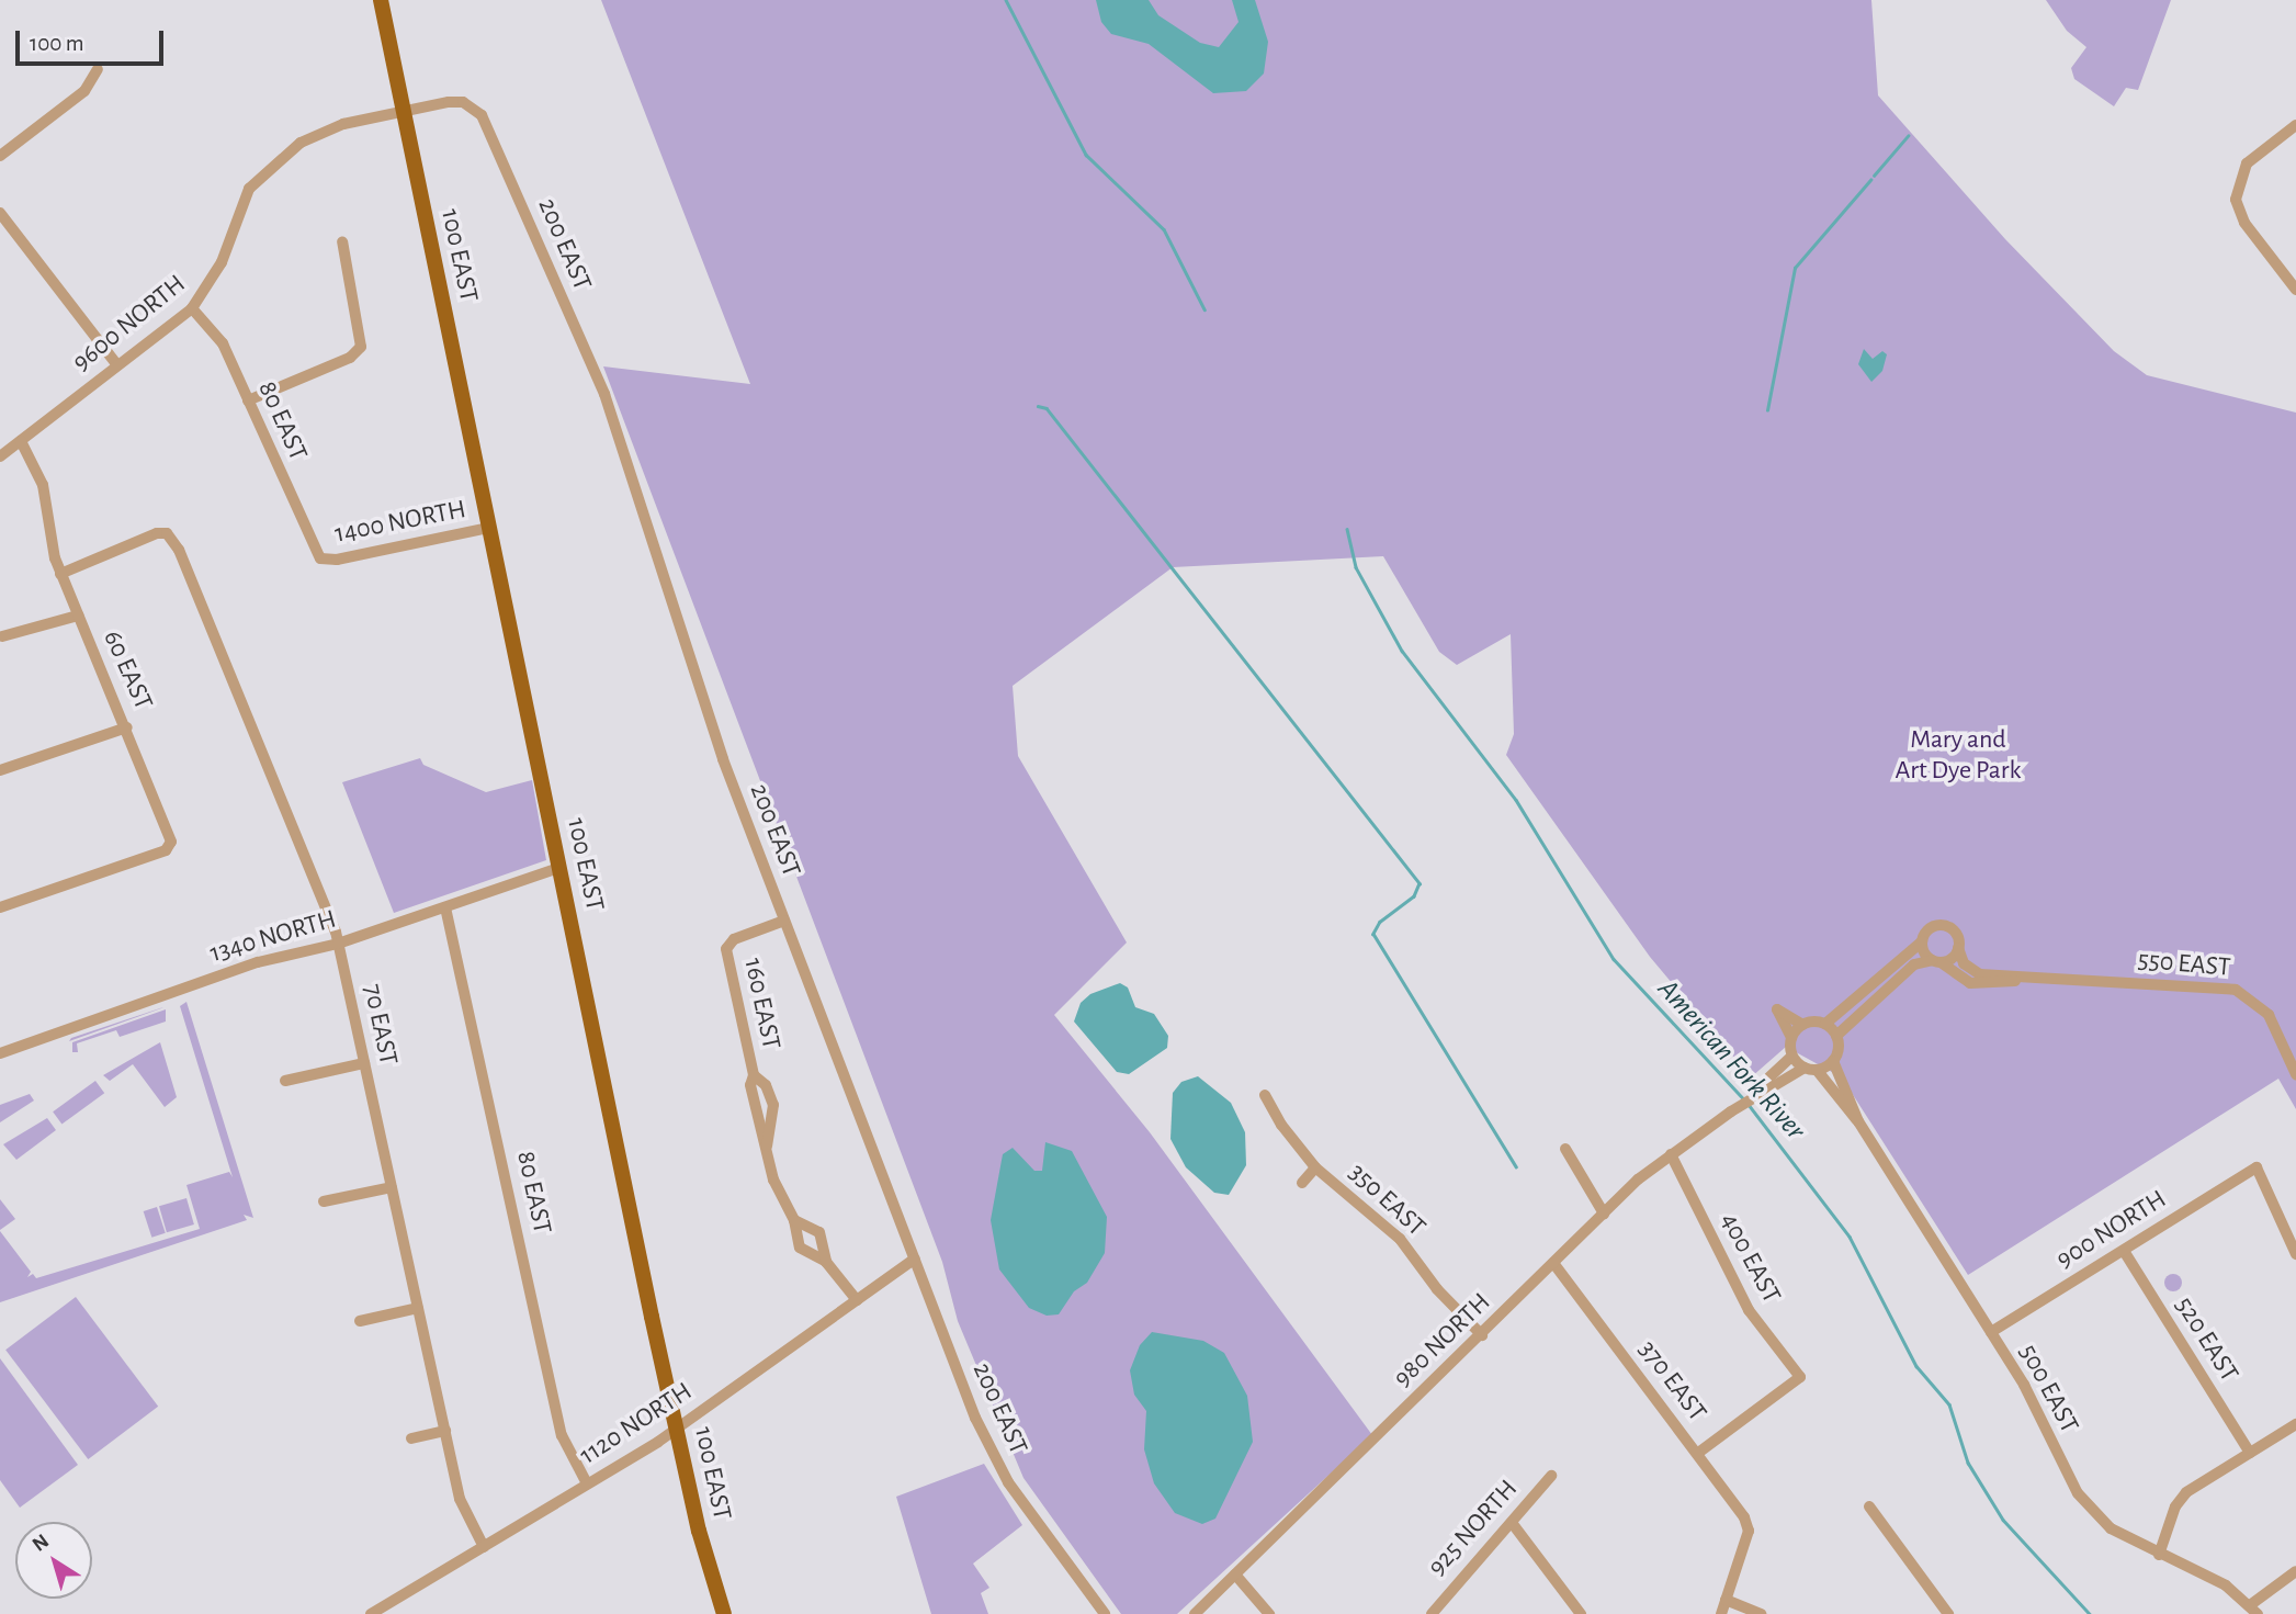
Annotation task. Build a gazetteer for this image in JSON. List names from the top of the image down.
{
  "streets": {
    "main road": ["100 EAST"],
    "street": [
      "200 EAST",
      "9600 NORTH",
      "80 EAST",
      "1400 NORTH",
      "60 EAST",
      "1340 NORTH",
      "550 EAST",
      "160 EAST",
      "70 EAST",
      "350 EAST",
      "900 NORTH",
      "400 EAST",
      "520 EAST",
      "980 NORTH",
      "370 EAST",
      "500 EAST",
      "1120 NORTH",
      "925 NORTH"
    ]
  },
  "crossings": [
    ["200 EAST", "100 EAST"],
    ["200 EAST", "9600 NORTH"],
    ["200 EAST", "160 EAST"],
    ["200 EAST", "1120 NORTH"],
    ["100 EAST", "9600 NORTH"],
    ["100 EAST", "1400 NORTH"],
    ["100 EAST", "1340 NORTH"],
    ["100 EAST", "1120 NORTH"],
    ["9600 NORTH", "80 EAST"],
    ["9600 NORTH", "60 EAST"],
    ["80 EAST", "1400 NORTH"],
    ["80 EAST", "1340 NORTH"],
    ["80 EAST", "1120 NORTH"],
    ["60 EAST", "70 EAST"],
    ["1340 NORTH", "70 EAST"],
    ["160 EAST", "1120 NORTH"],
    ["70 EAST", "1120 NORTH"],
    ["350 EAST", "980 NORTH"],
    ["900 NORTH", "520 EAST"],
    ["900 NORTH", "500 EAST"],
    ["400 EAST", "980 NORTH"],
    ["400 EAST", "370 EAST"],
    ["980 NORTH", "370 EAST"],
    ["980 NORTH", "500 EAST"]
  ],
  "water": ["American Fork River"],
  "parks": ["Mary and Art Dye Park"],
  "scale_bar": "100 m",
  "north": "top left"
}
